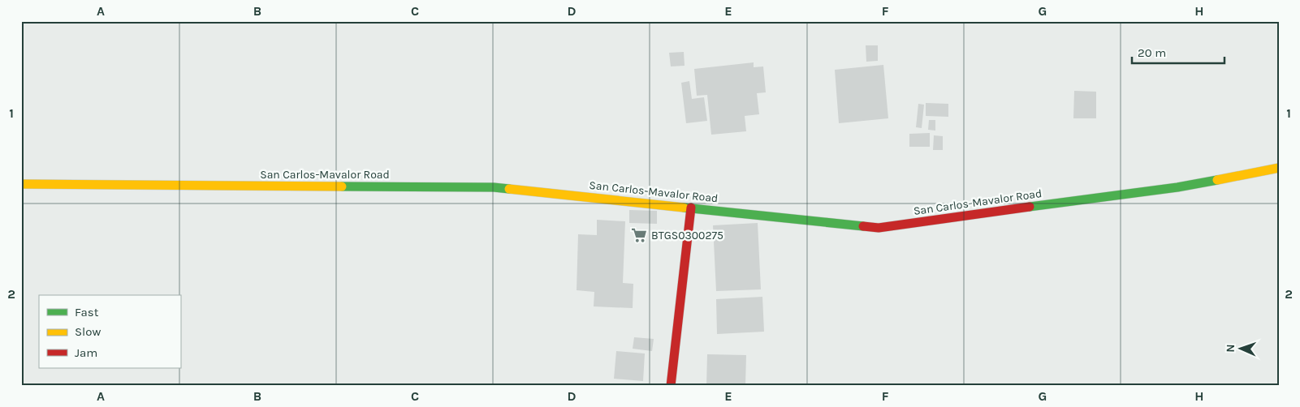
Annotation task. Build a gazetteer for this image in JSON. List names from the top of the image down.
{
  "streets": {
    "street": ["San Carlos-Mavalor Road"]
  },
  "places": {
    "supermarket": ["BTGS0300275"]
  },
  "legend": ["Fast", "Slow", "Jam"],
  "scale_bar": "20 m",
  "north": "left",
  "grid": {
    "columns": [
      "A",
      "B",
      "C",
      "D",
      "E",
      "F",
      "G",
      "H"
    ],
    "rows": ["1", "2"]
  }
}
